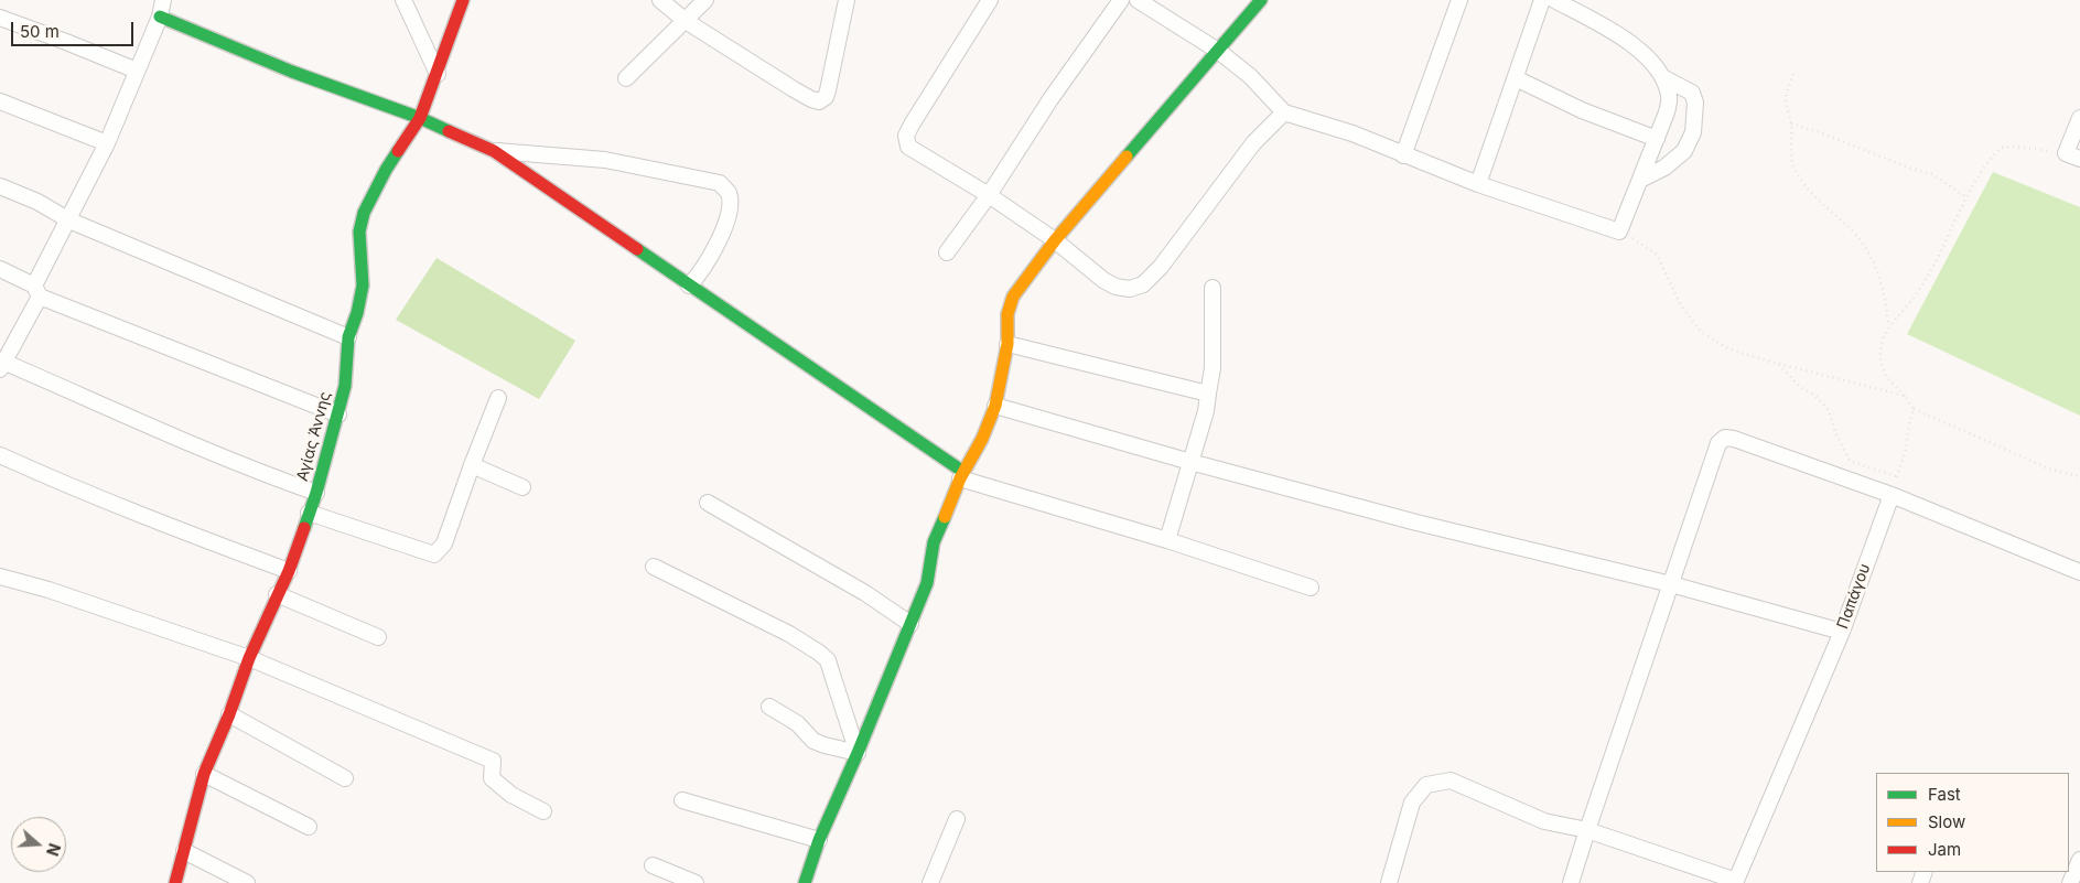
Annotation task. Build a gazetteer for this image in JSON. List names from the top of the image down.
{
  "streets": {
    "street": ["Αγίας Άννης", "Παπάγου"]
  },
  "legend": ["Fast", "Slow", "Jam"],
  "scale_bar": "50 m",
  "north": "right"
}
